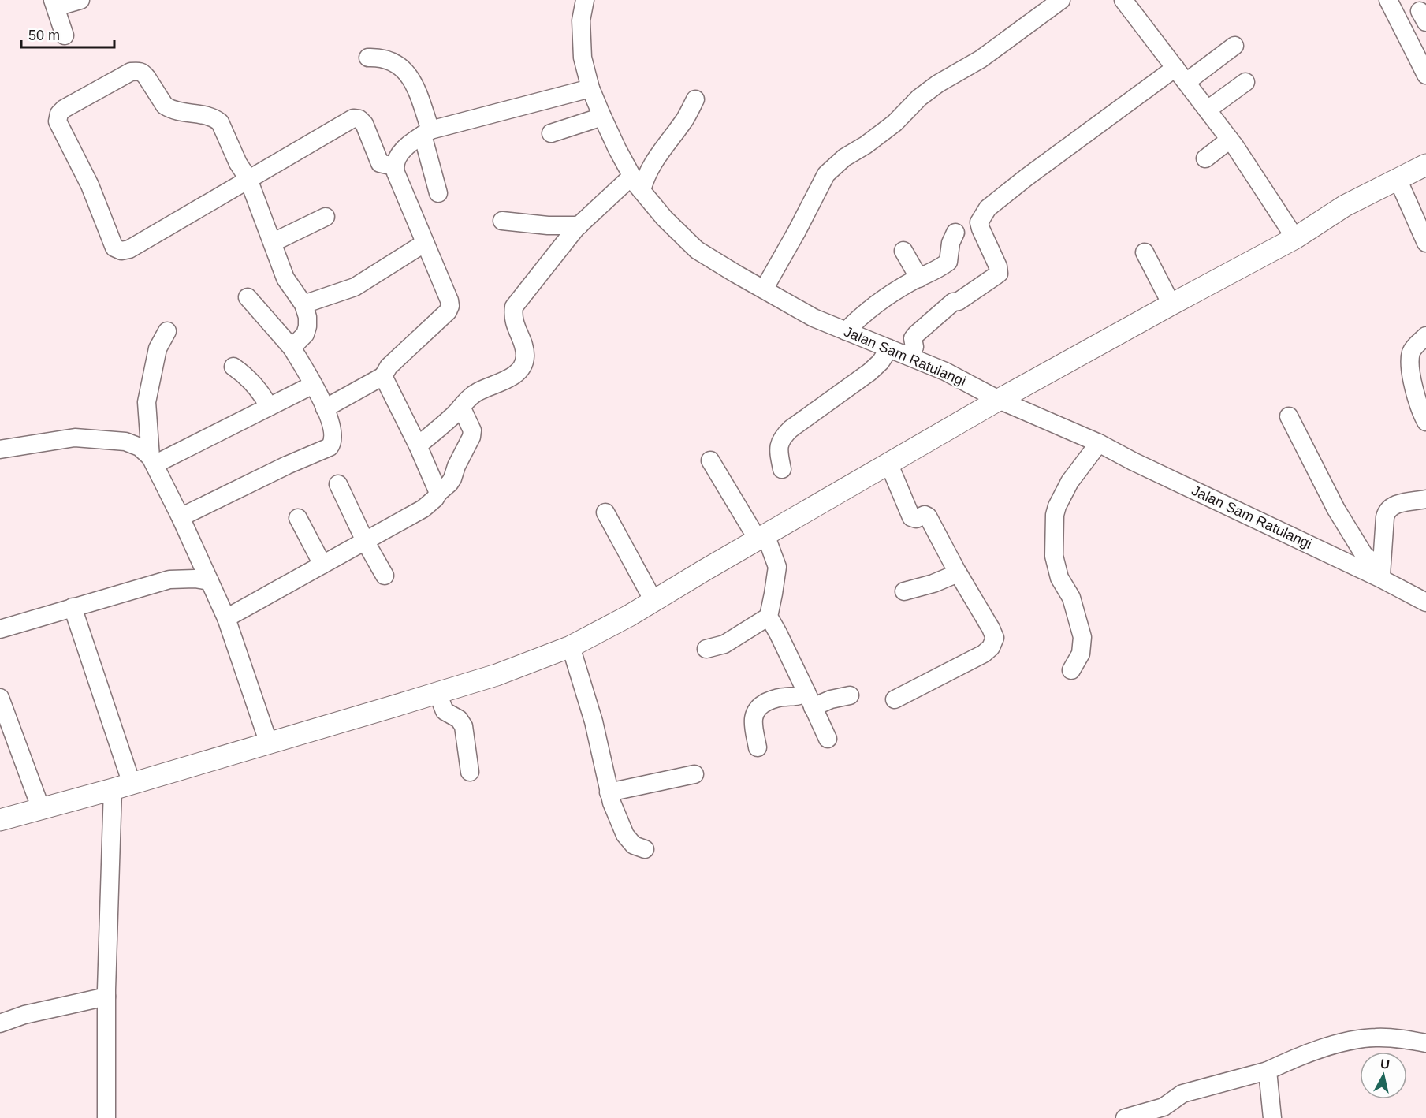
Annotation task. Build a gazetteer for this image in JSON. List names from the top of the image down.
{
  "streets": {
    "street": ["Jalan Sam Ratulangi"]
  },
  "scale_bar": "50 m",
  "north": "top"
}
